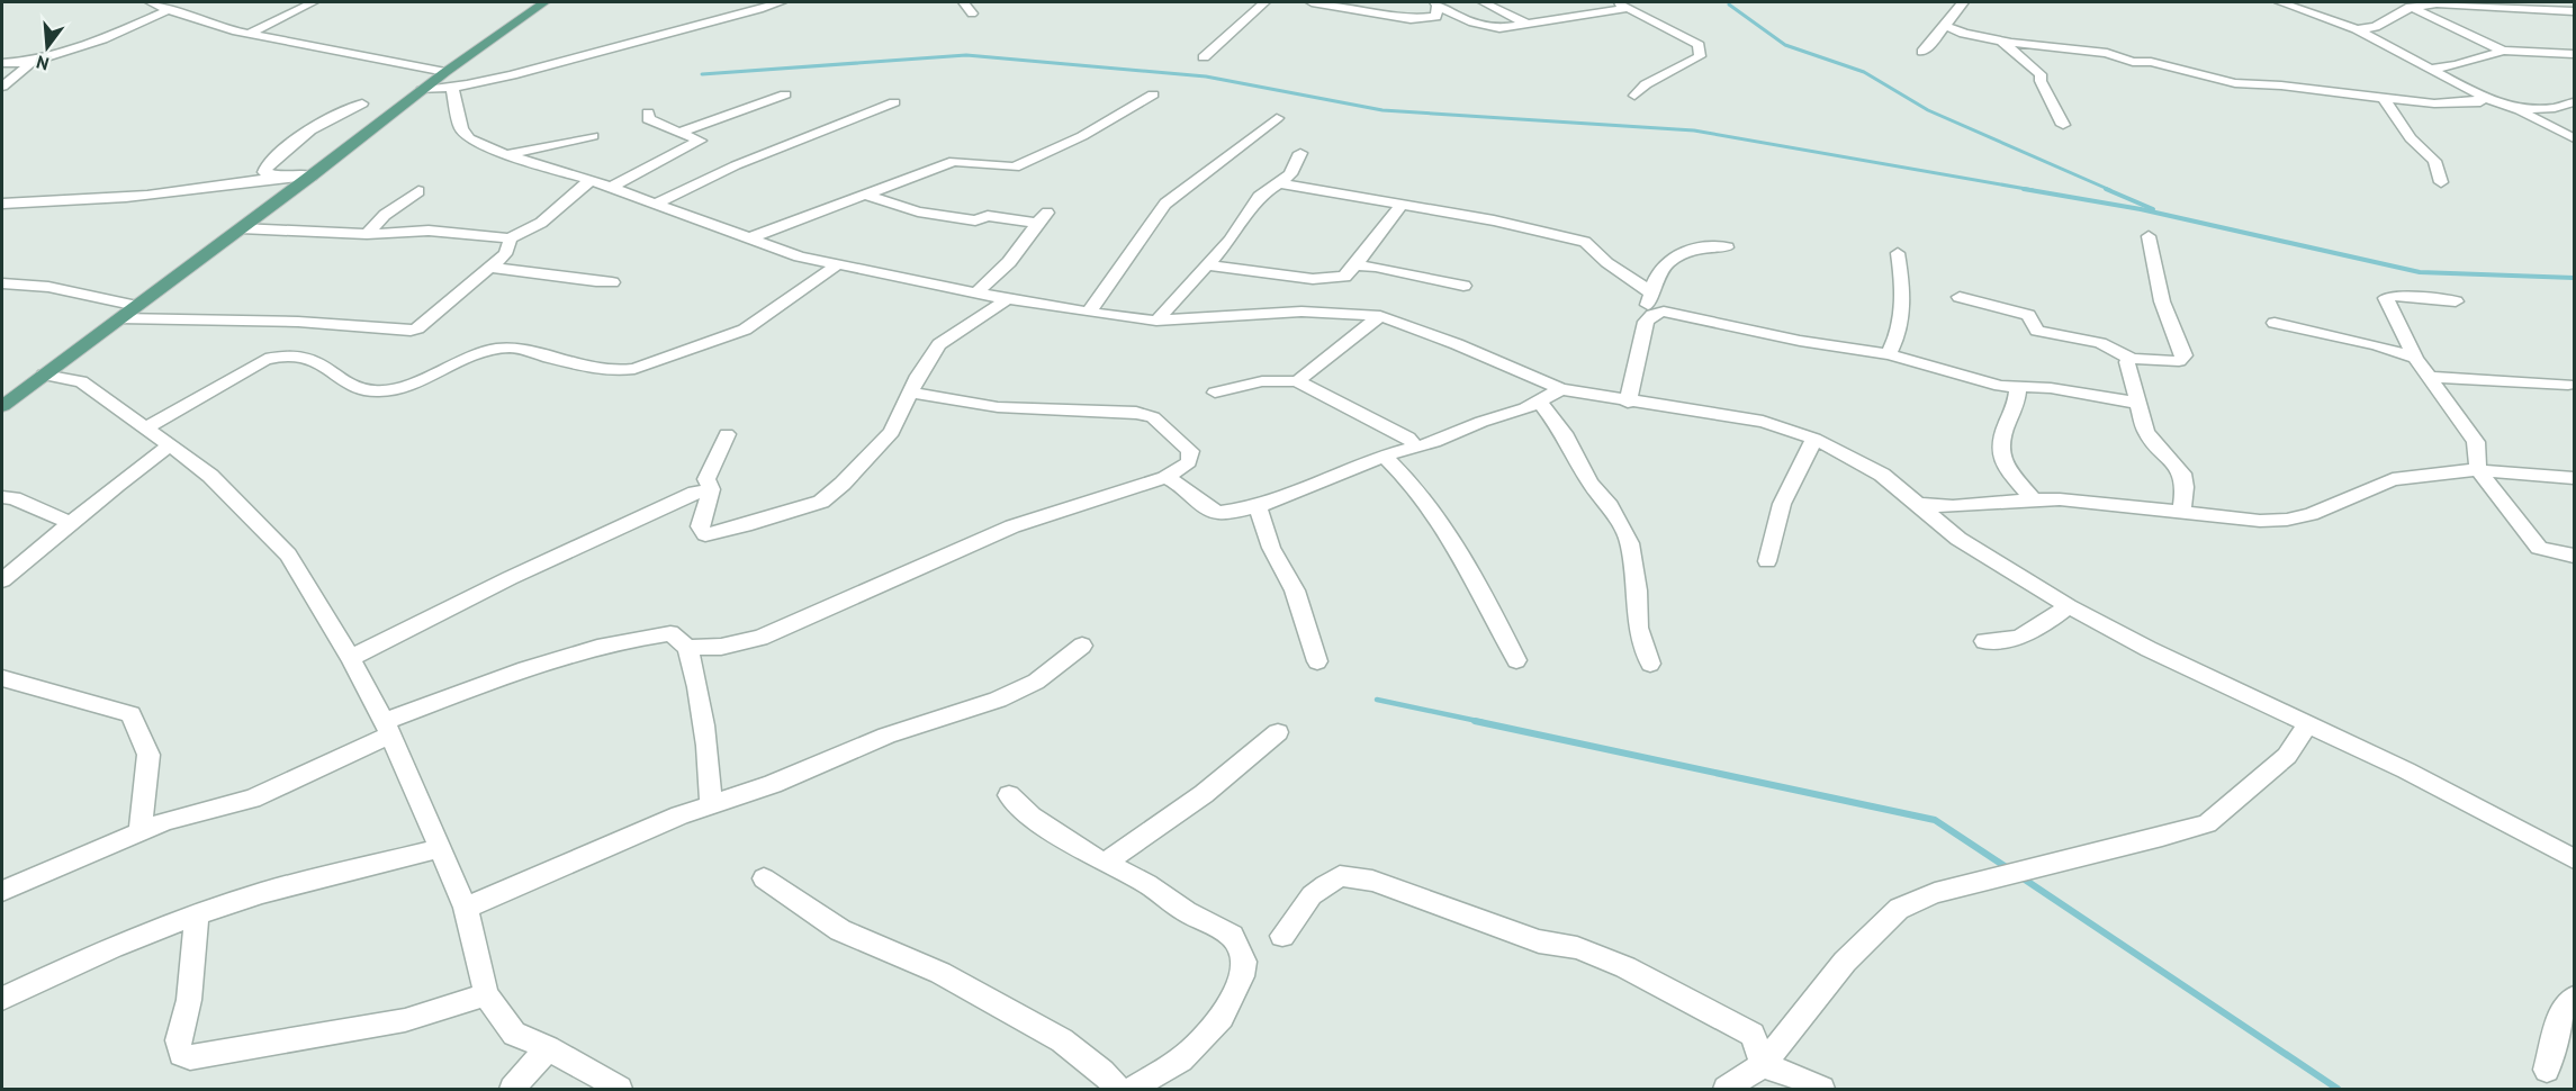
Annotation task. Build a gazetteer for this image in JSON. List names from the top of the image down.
{
  "north": "bottom"
}
